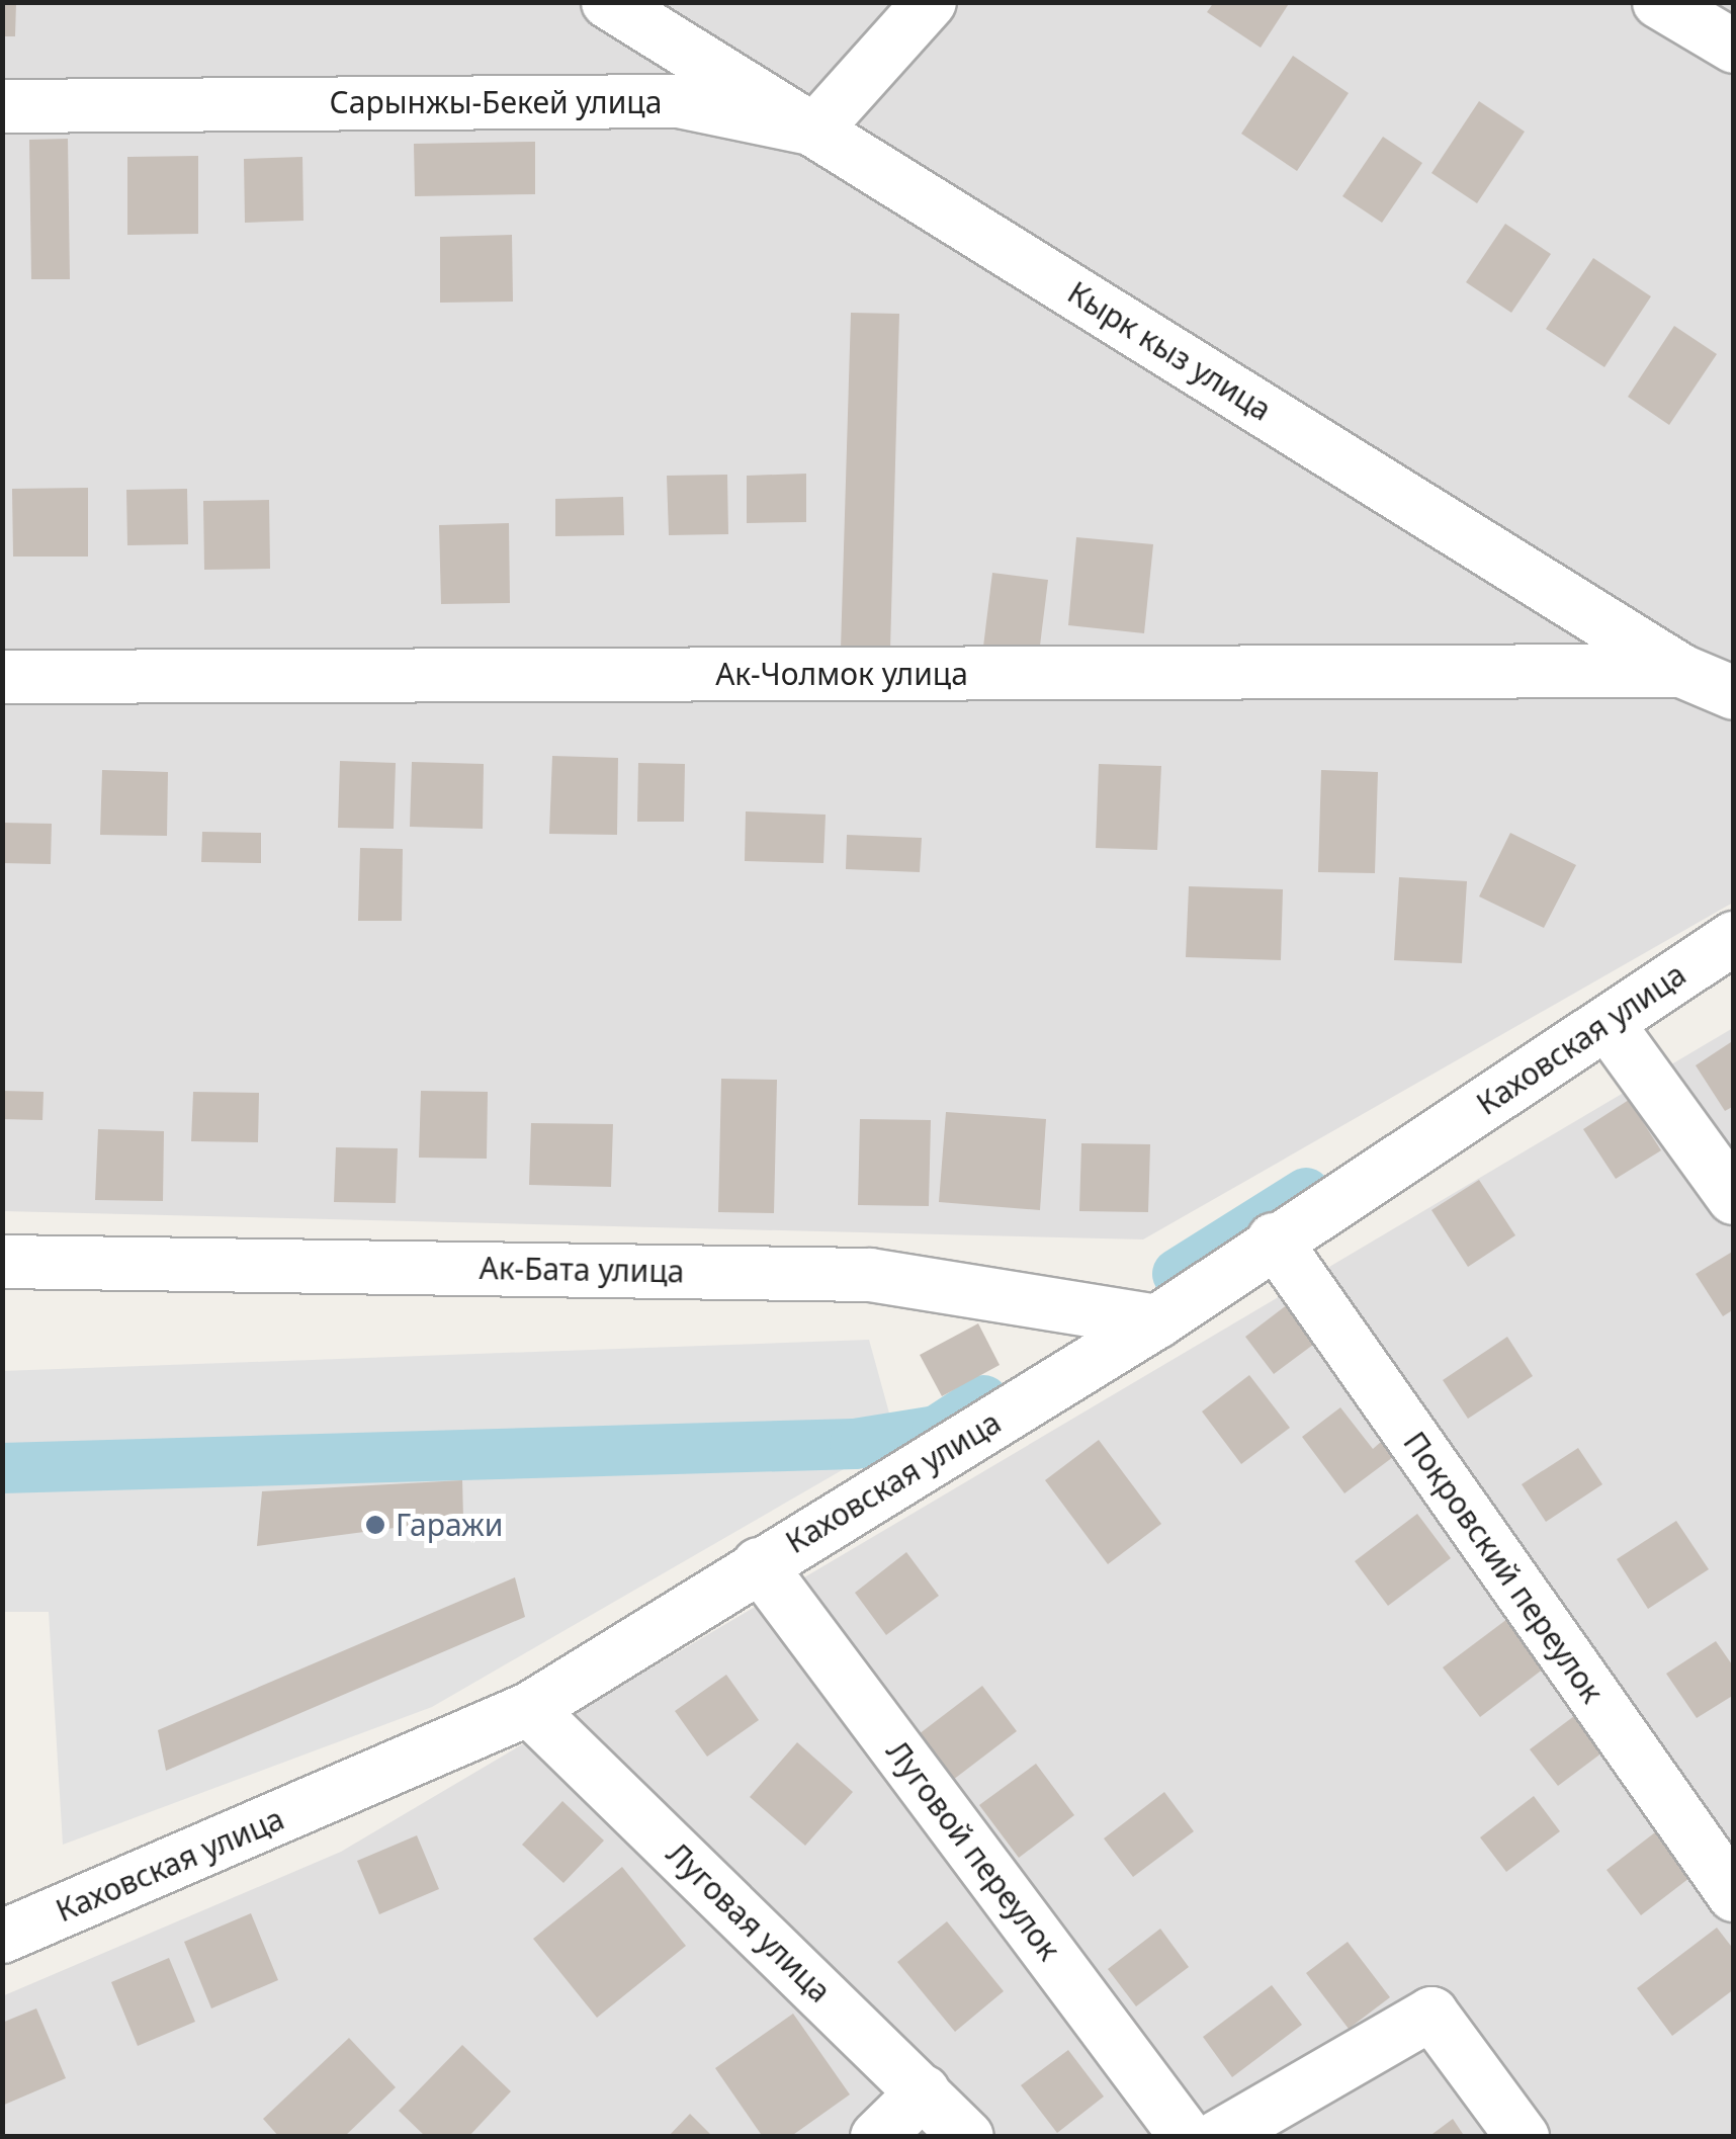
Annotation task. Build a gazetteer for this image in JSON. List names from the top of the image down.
{
  "streets": {
    "street": [
      "Сарынжы-Бекей улица",
      "Кырк кыз улица",
      "Ак-Чолмок улица",
      "Каховская улица",
      "Ак-Бата улица",
      "Покровский переулок",
      "Луговой переулок",
      "Луговая улица"
    ]
  },
  "crossings": [
    ["Сарынжы-Бекей улица", "Кырк кыз улица"],
    ["Кырк кыз улица", "Ак-Чолмок улица"],
    ["Каховская улица", "Ак-Бата улица"],
    ["Каховская улица", "Покровский переулок"],
    ["Каховская улица", "Луговой переулок"],
    ["Каховская улица", "Луговая улица"]
  ],
  "places": ["Гаражи"]
}
